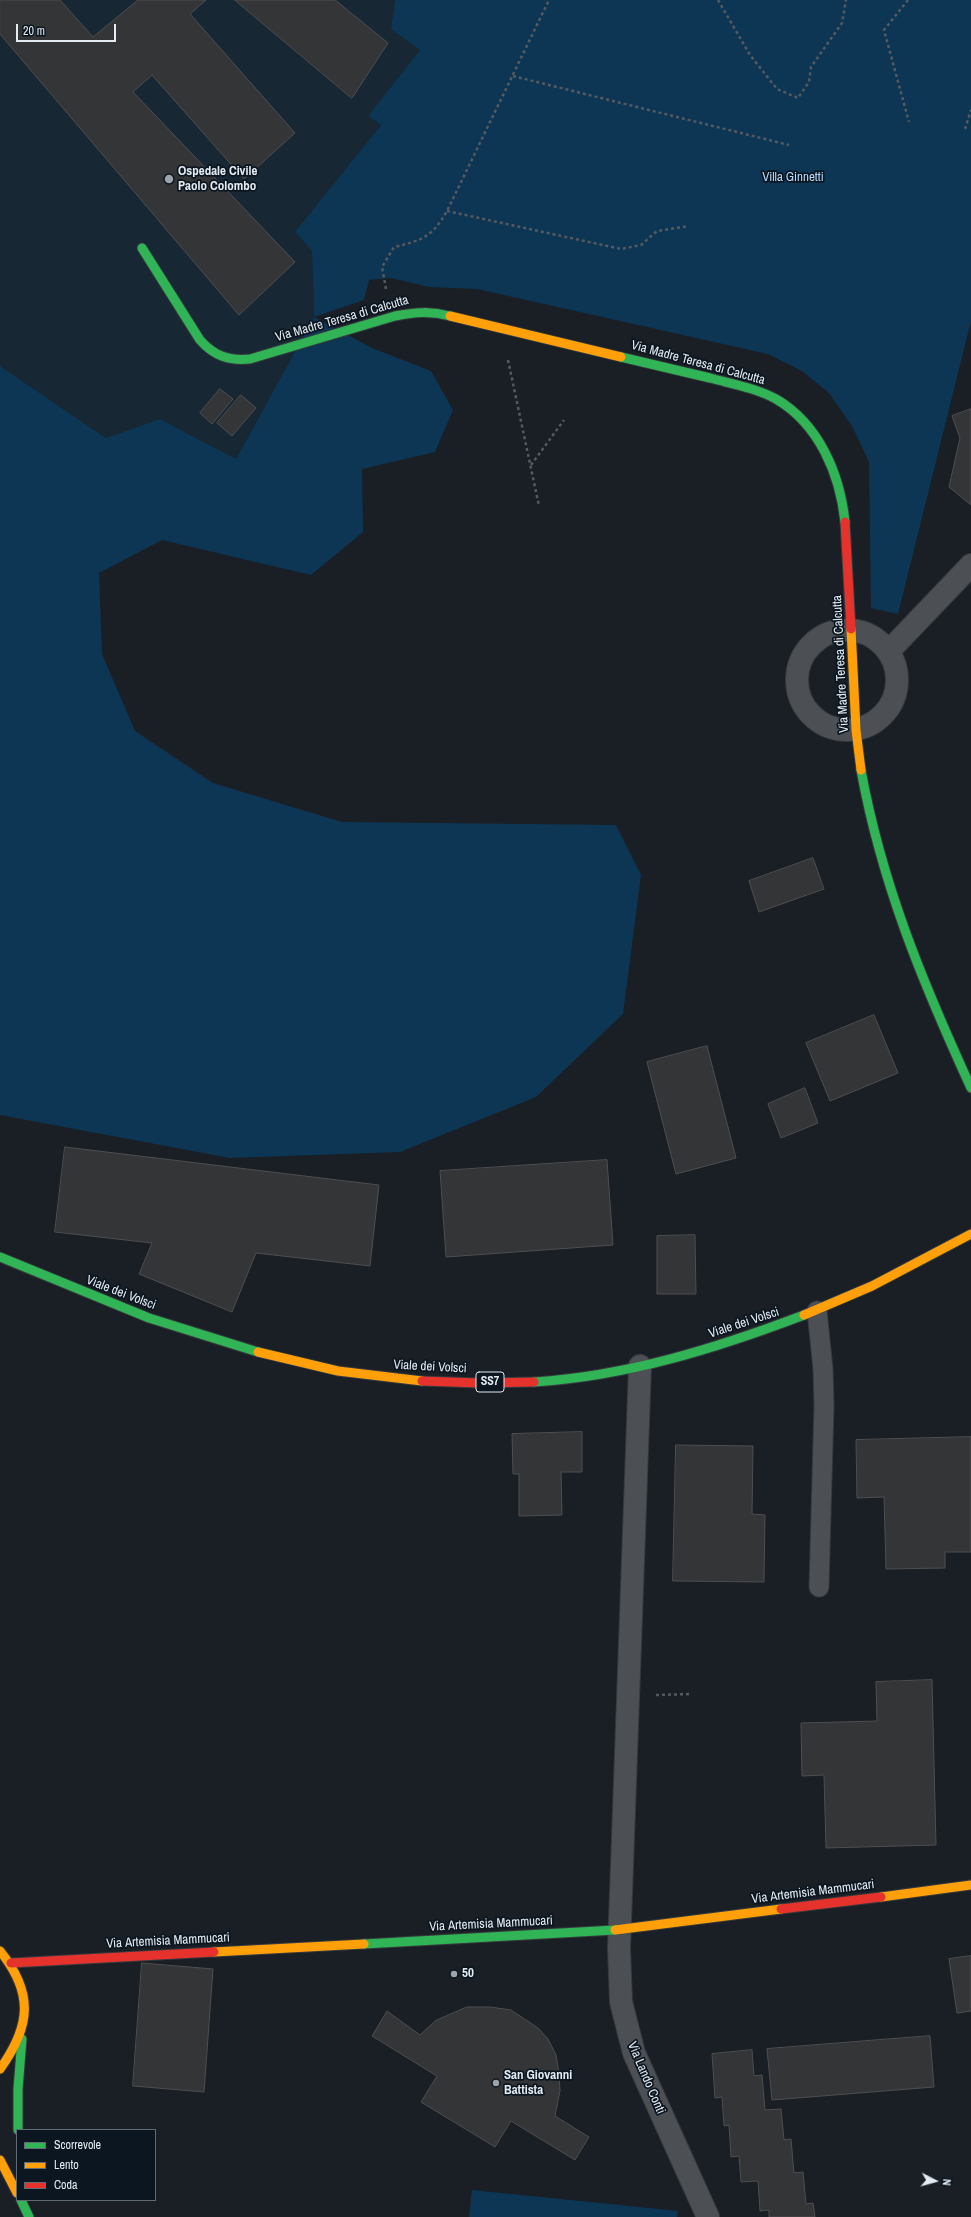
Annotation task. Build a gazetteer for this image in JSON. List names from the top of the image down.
{
  "streets": {
    "street": [
      "Via Madre Teresa di Calcutta",
      "Viale dei Volsci",
      "SS7",
      "Via Artemisia Mammucari",
      "Via Lando Conti"
    ]
  },
  "crossings": [
    ["Viale dei Volsci", "Via Lando Conti"],
    ["Via Artemisia Mammucari", "Via Lando Conti"]
  ],
  "parks": ["Villa Ginnetti"],
  "places": ["Ospedale Civile Paolo Colombo", "50", "San Giovanni Battista"],
  "legend": ["Scorrevole", "Lento", "Coda"],
  "scale_bar": "20 m",
  "north": "right"
}
